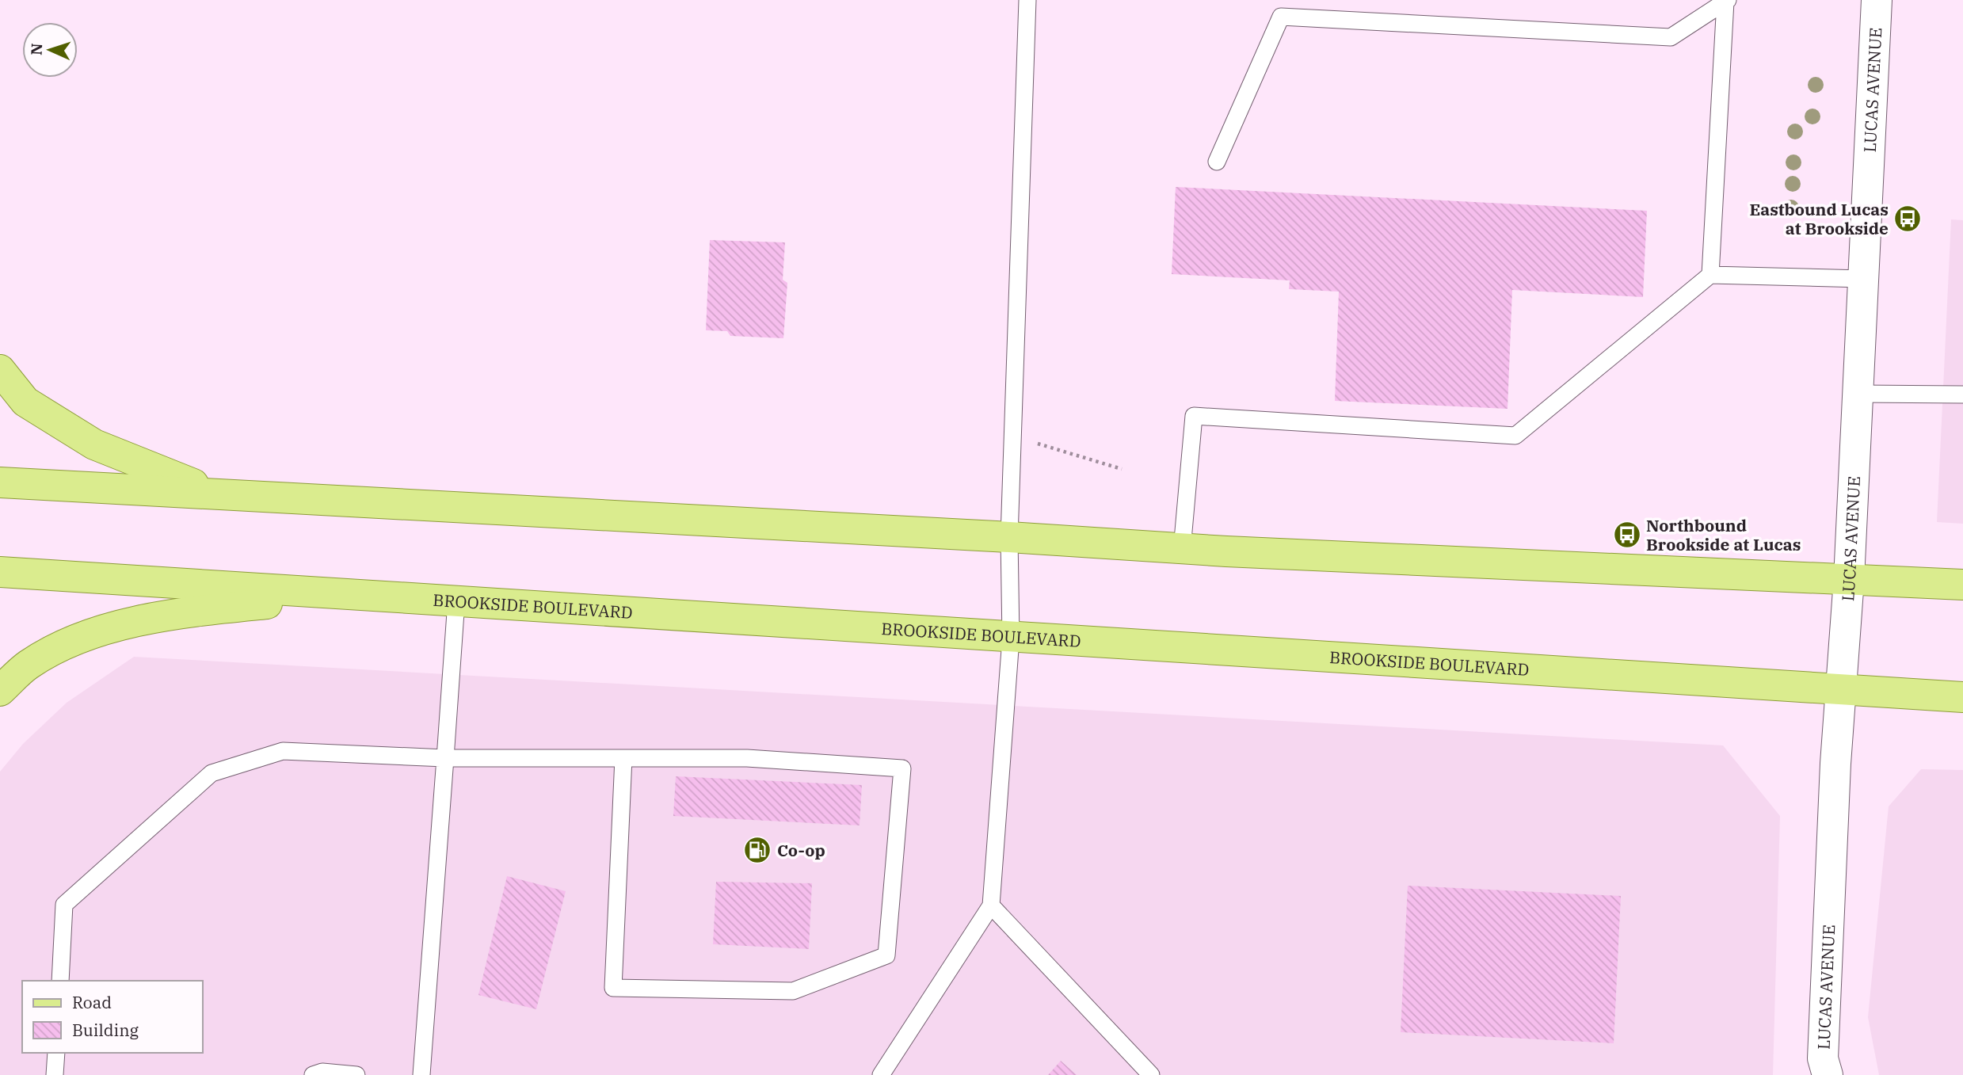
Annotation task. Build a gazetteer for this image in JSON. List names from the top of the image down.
{
  "streets": {
    "main road": ["BROOKSIDE BOULEVARD"],
    "street": ["LUCAS AVENUE"]
  },
  "crossings": [
    ["LUCAS AVENUE", "BROOKSIDE BOULEVARD"]
  ],
  "places": {
    "bus stop": ["Eastbound Lucas at Brookside", "Northbound Brookside at Lucas"],
    "fuel station": ["Co-op"]
  },
  "legend": ["Road", "Building"],
  "north": "left"
}
